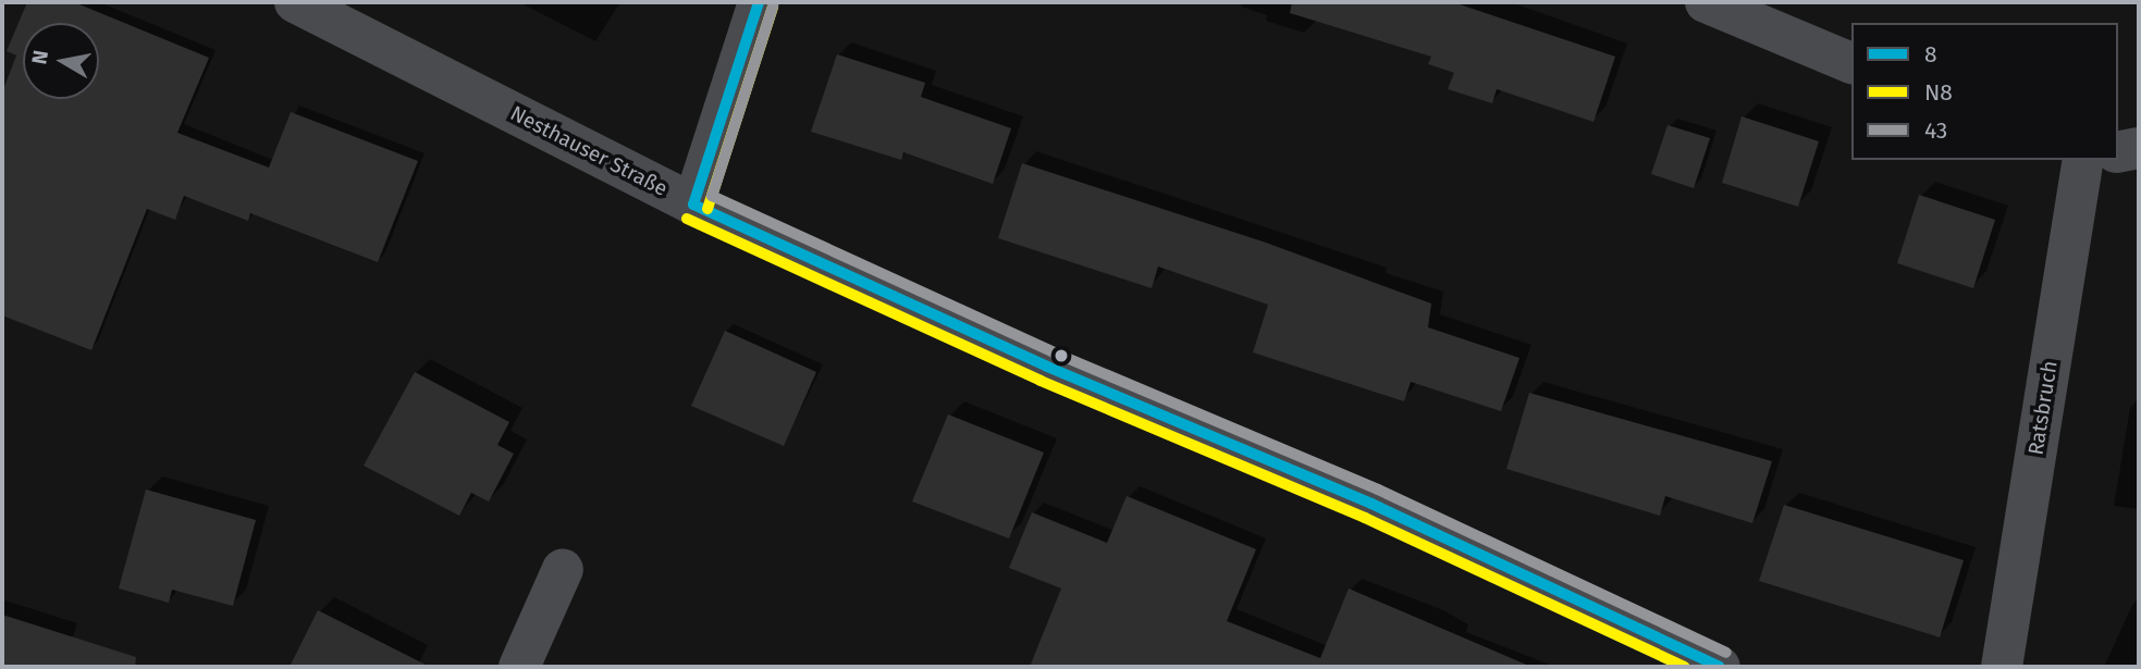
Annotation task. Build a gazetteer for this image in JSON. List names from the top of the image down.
{
  "streets": {
    "street": ["Nesthauser Straße", "Ratsbruch"]
  },
  "lines": ["transit line 8", "transit line N8", "transit line 43"],
  "legend": ["8", "N8", "43"],
  "north": "left"
}
